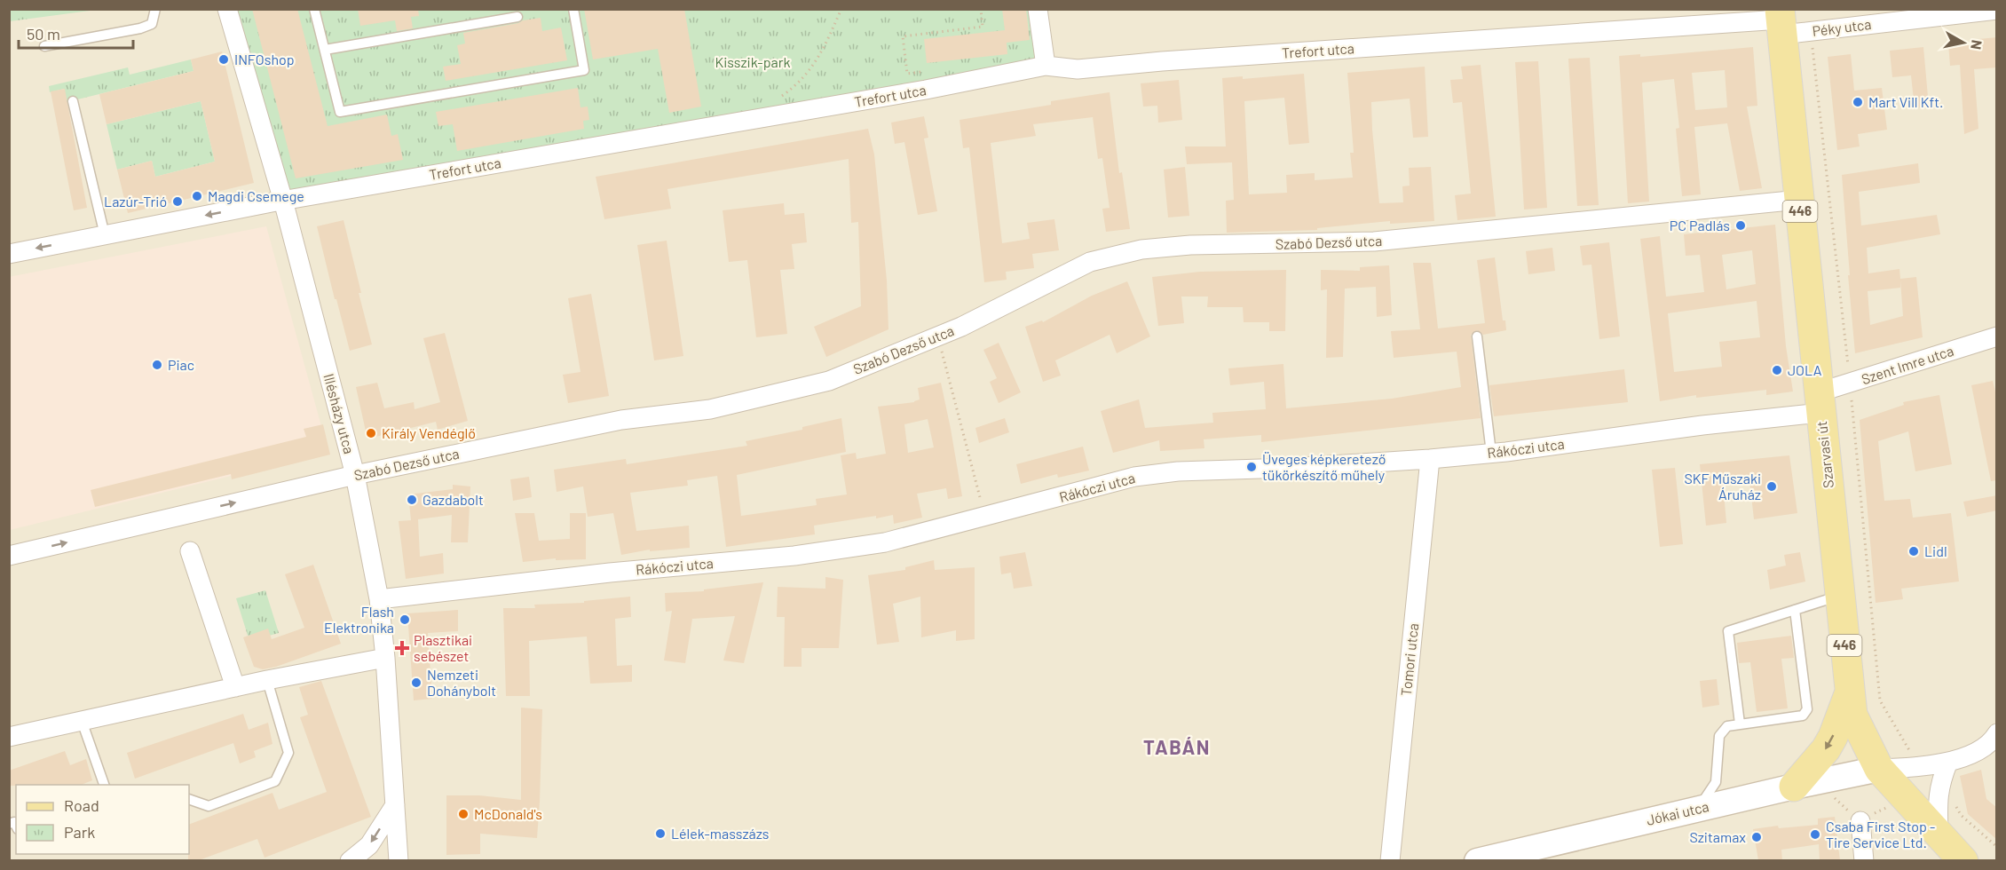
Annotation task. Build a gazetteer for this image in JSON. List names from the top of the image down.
{
  "streets": {
    "main road": ["446", "Szarvasi út", "Jókai utca"],
    "street": [
      "Péky utca",
      "Trefort utca",
      "Szabó Dezső utca",
      "Szent Imre utca",
      "Illésházy utca",
      "Rákóczi utca",
      "Tomori utca"
    ]
  },
  "crossings": [
    ["Péky utca", "Trefort utca"],
    ["Péky utca", "Szarvasi út"],
    ["Trefort utca", "Illésházy utca"],
    ["Trefort utca", "Szarvasi út"],
    ["Szabó Dezső utca", "Illésházy utca"],
    ["Szabó Dezső utca", "Szarvasi út"],
    ["Szent Imre utca", "Rákóczi utca"],
    ["Szent Imre utca", "Szarvasi út"],
    ["Illésházy utca", "Rákóczi utca"],
    ["Rákóczi utca", "Szarvasi út"],
    ["Rákóczi utca", "Tomori utca"],
    ["Szarvasi út", "Jókai utca"]
  ],
  "districts": ["TABÁN"],
  "parks": ["Kisszik-park"],
  "places": {
    "other": [
      "INFOshop",
      "Mart Vill Kft.",
      "Magdi Csemege",
      "Lazúr-Trió",
      "PC Padlás",
      "Piac",
      "JOLA",
      "Király Vendéglő",
      "Üveges képkeretező tükörkészítő műhely",
      "SKF Műszaki Áruház",
      "Gazdabolt",
      "Lidl",
      "Flash Elektronika",
      "Nemzeti Dohánybolt",
      "McDonald's",
      "Lélek-masszázs",
      "Csaba First Stop - Tire Service Ltd.",
      "Szitamax"
    ],
    "health": ["Plasztikai sebészet"]
  },
  "legend": ["Road", "Park"],
  "scale_bar": "50 m",
  "north": "right"
}
